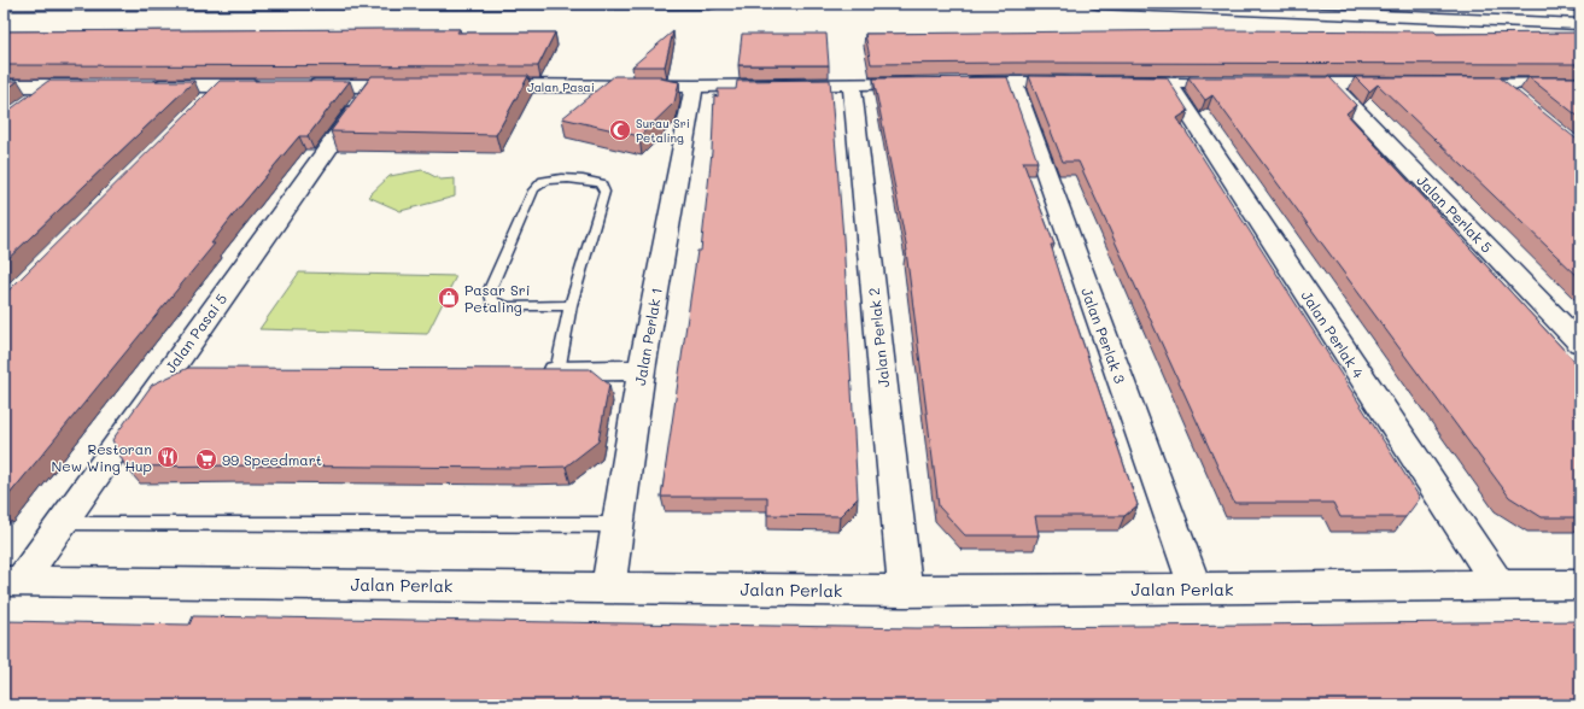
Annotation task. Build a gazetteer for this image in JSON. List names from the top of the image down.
{
  "streets": {
    "main road": [
      "Jalan Pasai",
      "Jalan Perlak 5",
      "Jalan Pasai 5",
      "Jalan Perlak 4",
      "Jalan Perlak 3",
      "Jalan Perlak 1",
      "Jalan Perlak 2",
      "Jalan Perlak"
    ]
  },
  "crossings": [
    ["Jalan Pasai", "Jalan Perlak 1"],
    ["Jalan Pasai", "Jalan Perlak 2"],
    ["Jalan Pasai 5", "Jalan Perlak"],
    ["Jalan Perlak 4", "Jalan Perlak"],
    ["Jalan Perlak 3", "Jalan Perlak"],
    ["Jalan Perlak 1", "Jalan Perlak"],
    ["Jalan Perlak 2", "Jalan Perlak"]
  ],
  "places": {
    "mosque": ["Surau Sri Petaling"],
    "shop": ["Pasar Sri Petaling"],
    "restaurant": ["Restoran New Wing Hup"],
    "supermarket": ["99 Speedmart"]
  }
}
